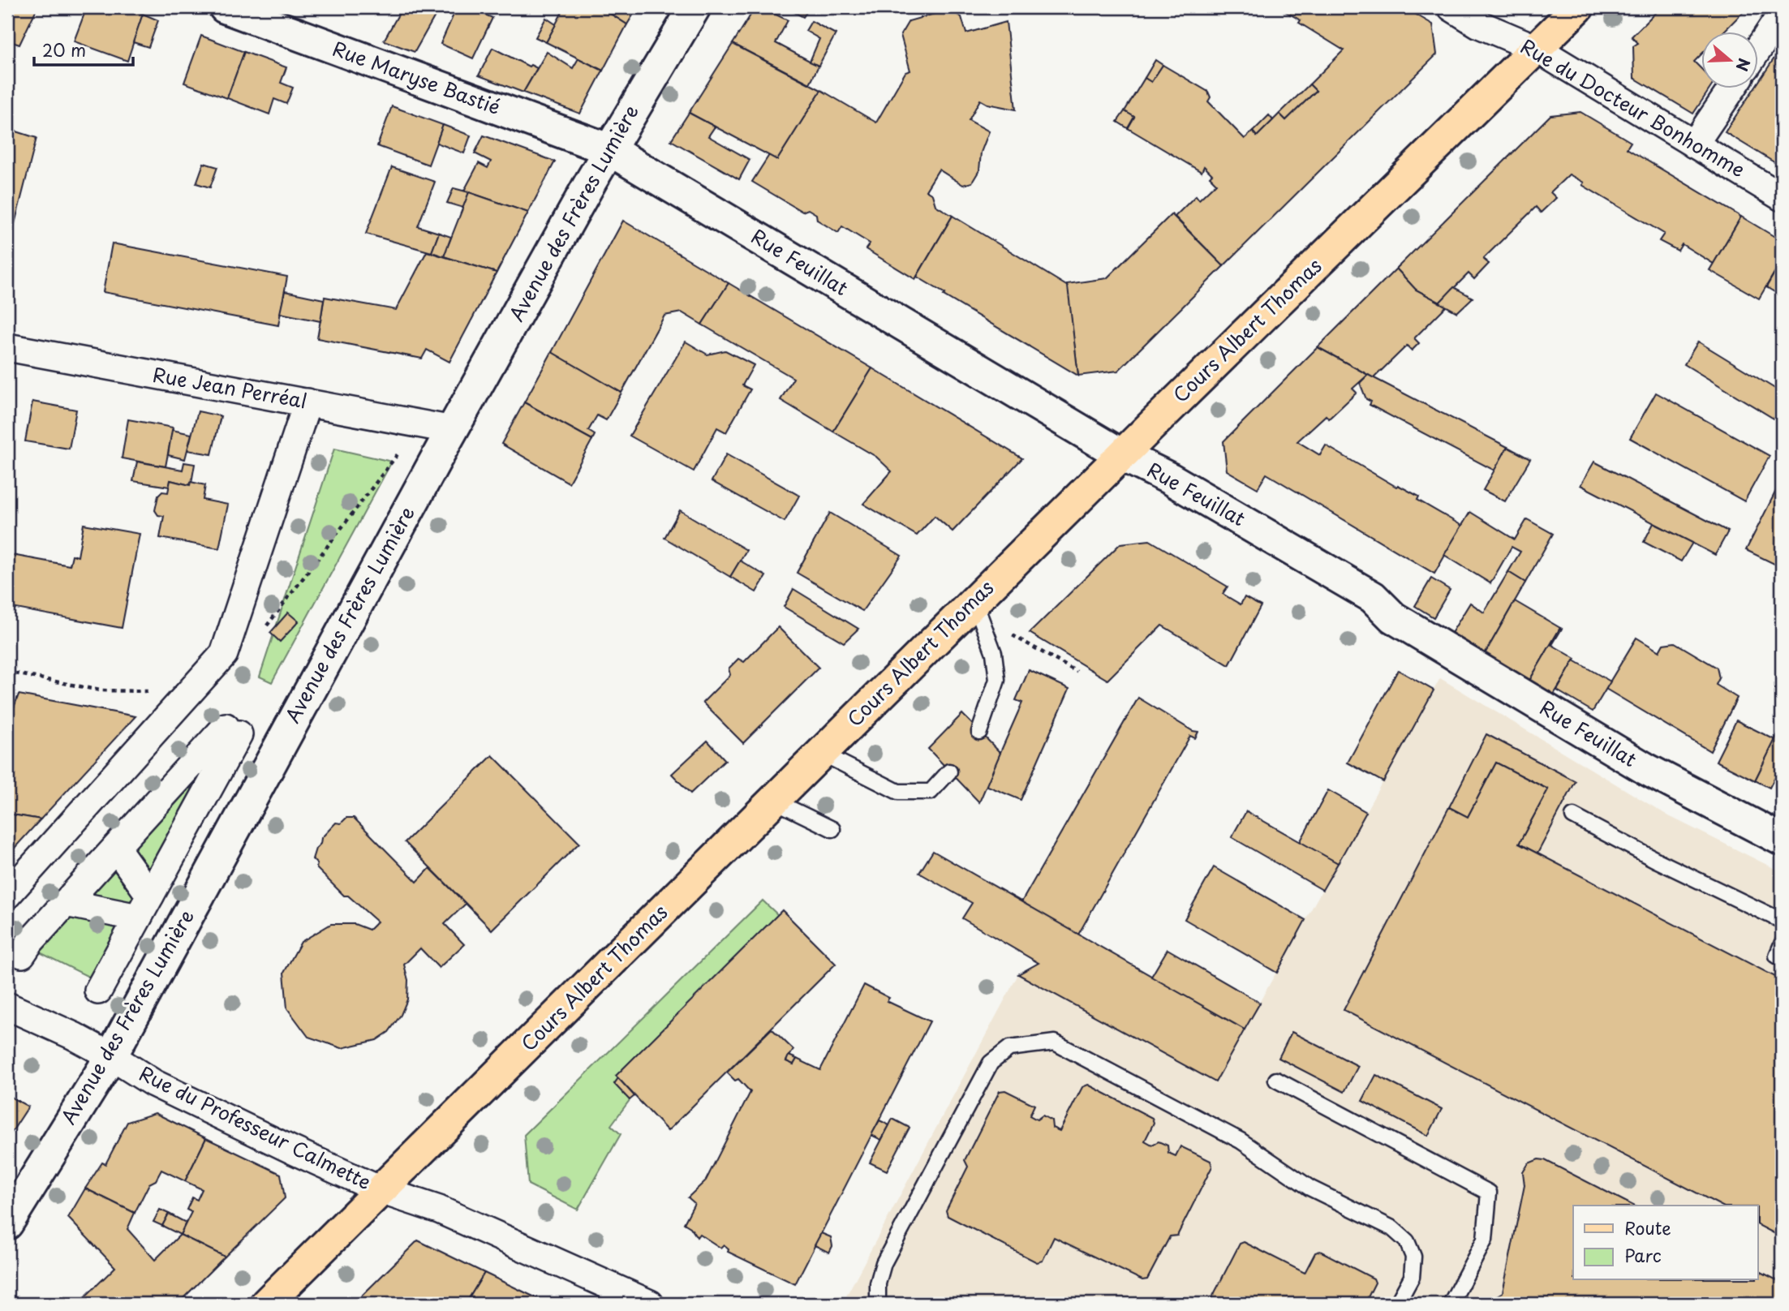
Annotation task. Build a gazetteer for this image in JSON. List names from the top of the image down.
{
  "streets": {
    "main road": ["Cours Albert Thomas"],
    "street": [
      "Rue Maryse Bastié",
      "Rue du Docteur Bonhomme",
      "Avenue des Frères Lumière",
      "Rue Feuillat",
      "Rue Jean Perréal",
      "Rue du Professeur Calmette"
    ]
  },
  "crossings": [
    ["Rue Maryse Bastié", "Avenue des Frères Lumière"],
    ["Rue Maryse Bastié", "Rue Feuillat"],
    ["Rue du Docteur Bonhomme", "Cours Albert Thomas"],
    ["Avenue des Frères Lumière", "Rue Feuillat"],
    ["Avenue des Frères Lumière", "Rue Jean Perréal"],
    ["Avenue des Frères Lumière", "Rue du Professeur Calmette"],
    ["Rue Feuillat", "Cours Albert Thomas"],
    ["Cours Albert Thomas", "Rue du Professeur Calmette"]
  ],
  "legend": ["Route", "Parc"],
  "scale_bar": "20 m",
  "north": "right"
}
